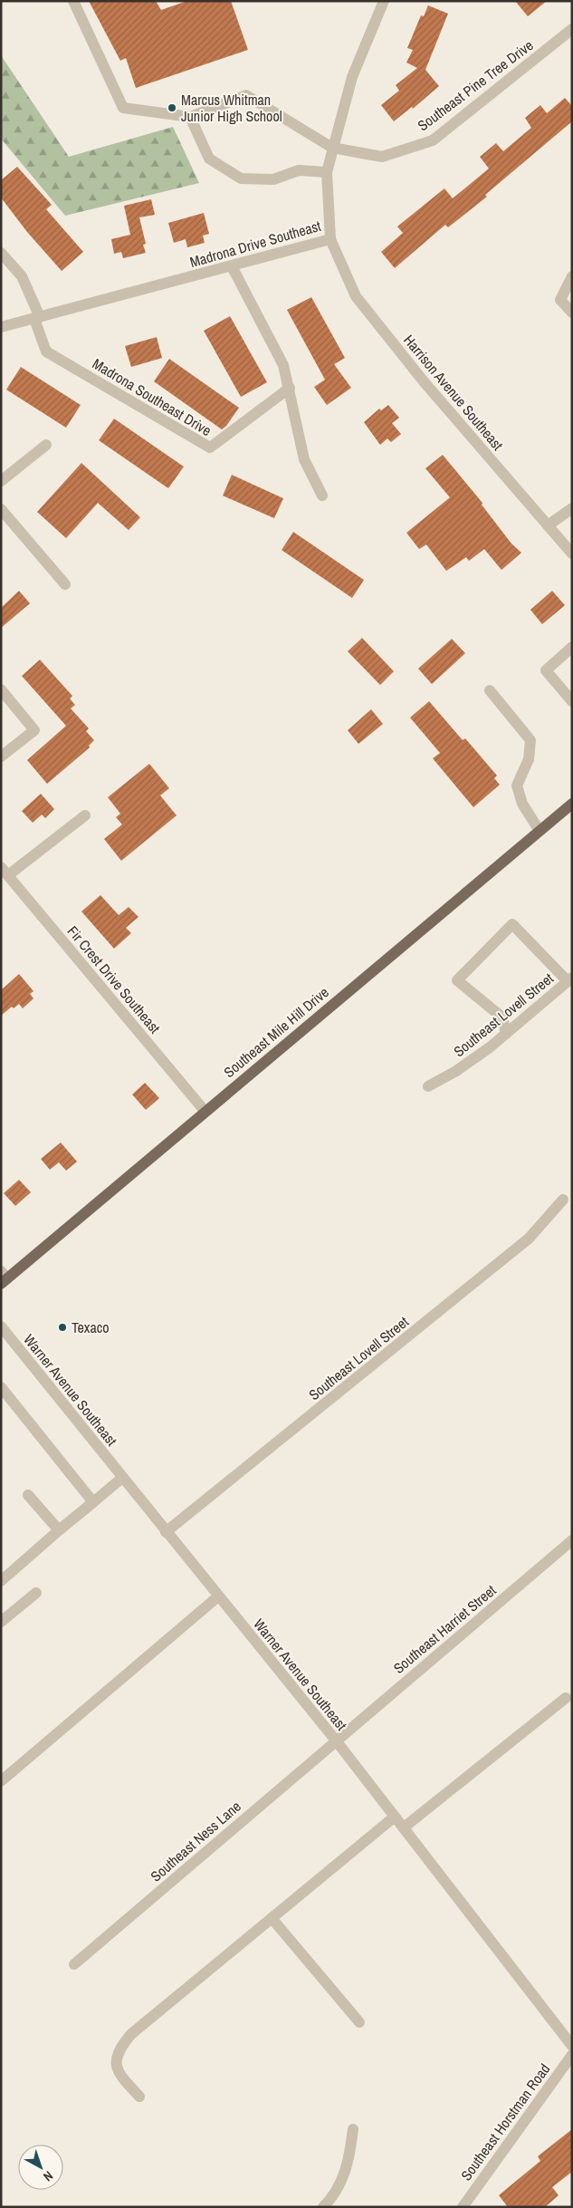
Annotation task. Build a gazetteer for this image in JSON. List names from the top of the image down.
{
  "streets": {
    "main road": ["Southeast Mile Hill Drive"],
    "street": [
      "Southeast Pine Tree Drive",
      "Madrona Drive Southeast",
      "Harrison Avenue Southeast",
      "Madrona Southeast Drive",
      "Fir Crest Drive Southeast",
      "Southeast Lovell Street",
      "Warner Avenue Southeast",
      "Southeast Harriet Street",
      "Southeast Ness Lane",
      "Southeast Horstman Road"
    ]
  },
  "crossings": [
    ["Southeast Pine Tree Drive", "Madrona Drive Southeast"],
    ["Madrona Drive Southeast", "Harrison Avenue Southeast"],
    ["Madrona Drive Southeast", "Madrona Southeast Drive"],
    ["Fir Crest Drive Southeast", "Southeast Mile Hill Drive"],
    ["Southeast Lovell Street", "Warner Avenue Southeast"],
    ["Warner Avenue Southeast", "Southeast Harriet Street"],
    ["Warner Avenue Southeast", "Southeast Ness Lane"],
    ["Southeast Harriet Street", "Southeast Ness Lane"]
  ],
  "places": ["Marcus Whitman Junior High School", "Texaco"],
  "north": "bottom right"
}
